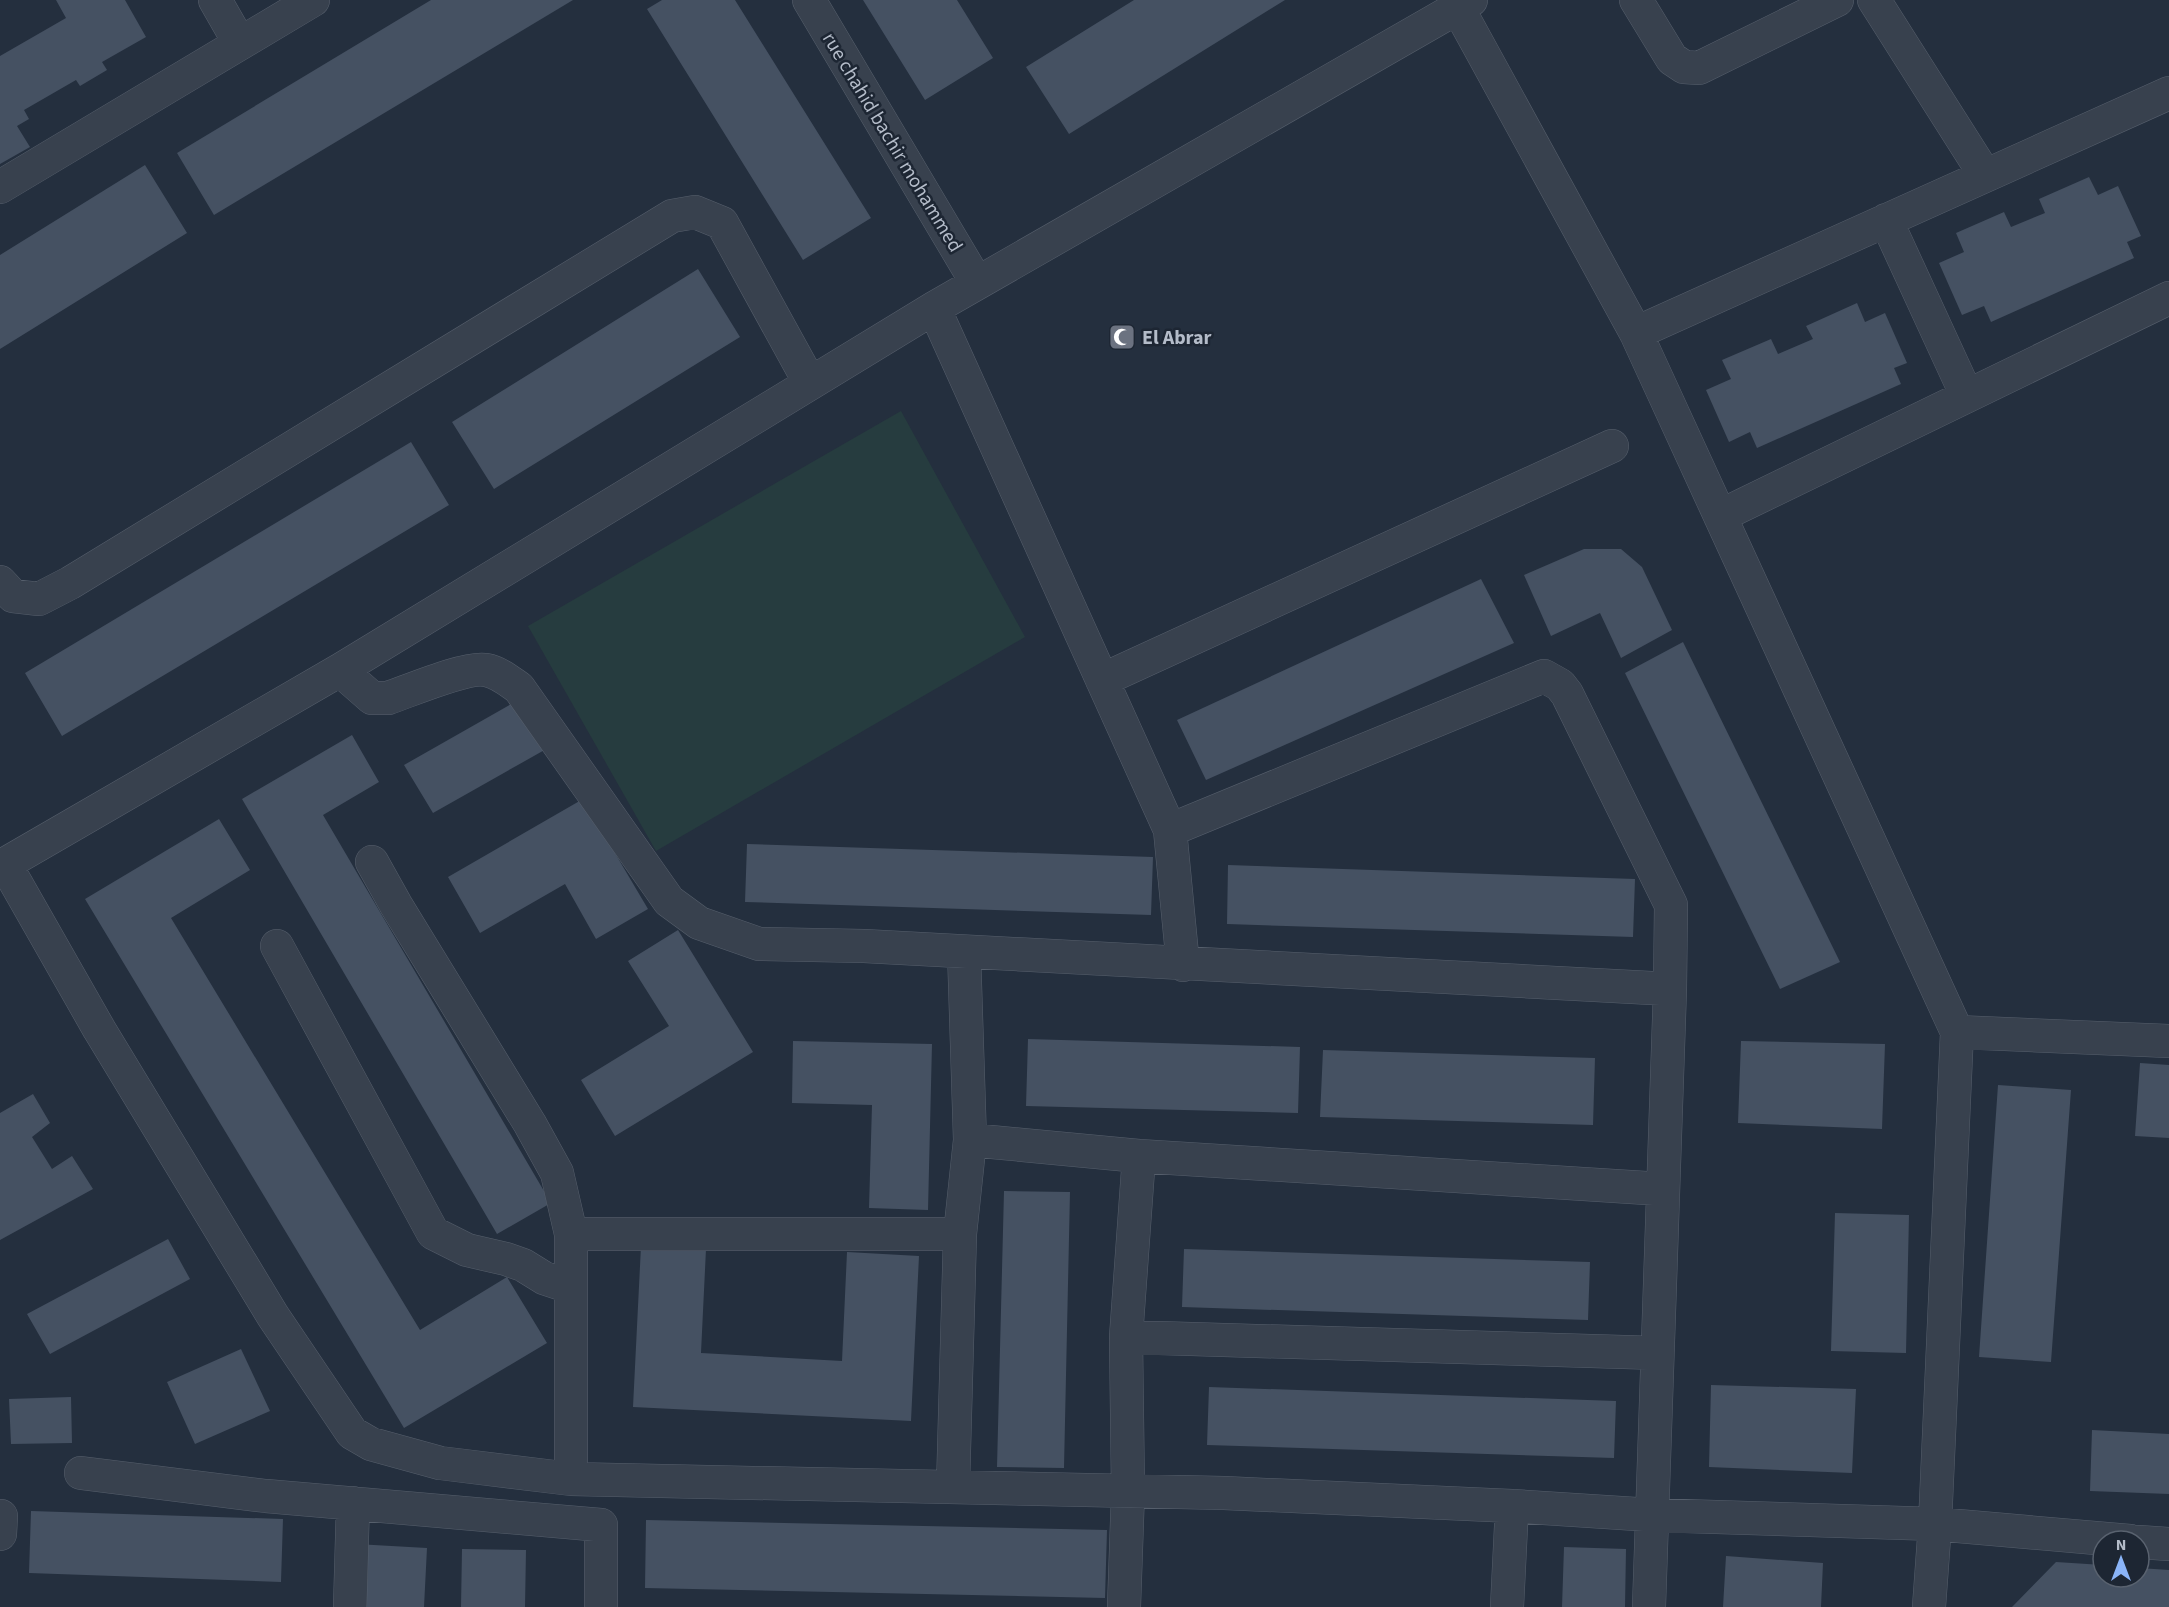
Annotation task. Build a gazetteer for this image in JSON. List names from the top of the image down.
{
  "streets": {
    "street": ["rue chahid bachir mohammed"]
  },
  "places": {
    "mosque": ["El Abrar"]
  },
  "north": "top"
}
